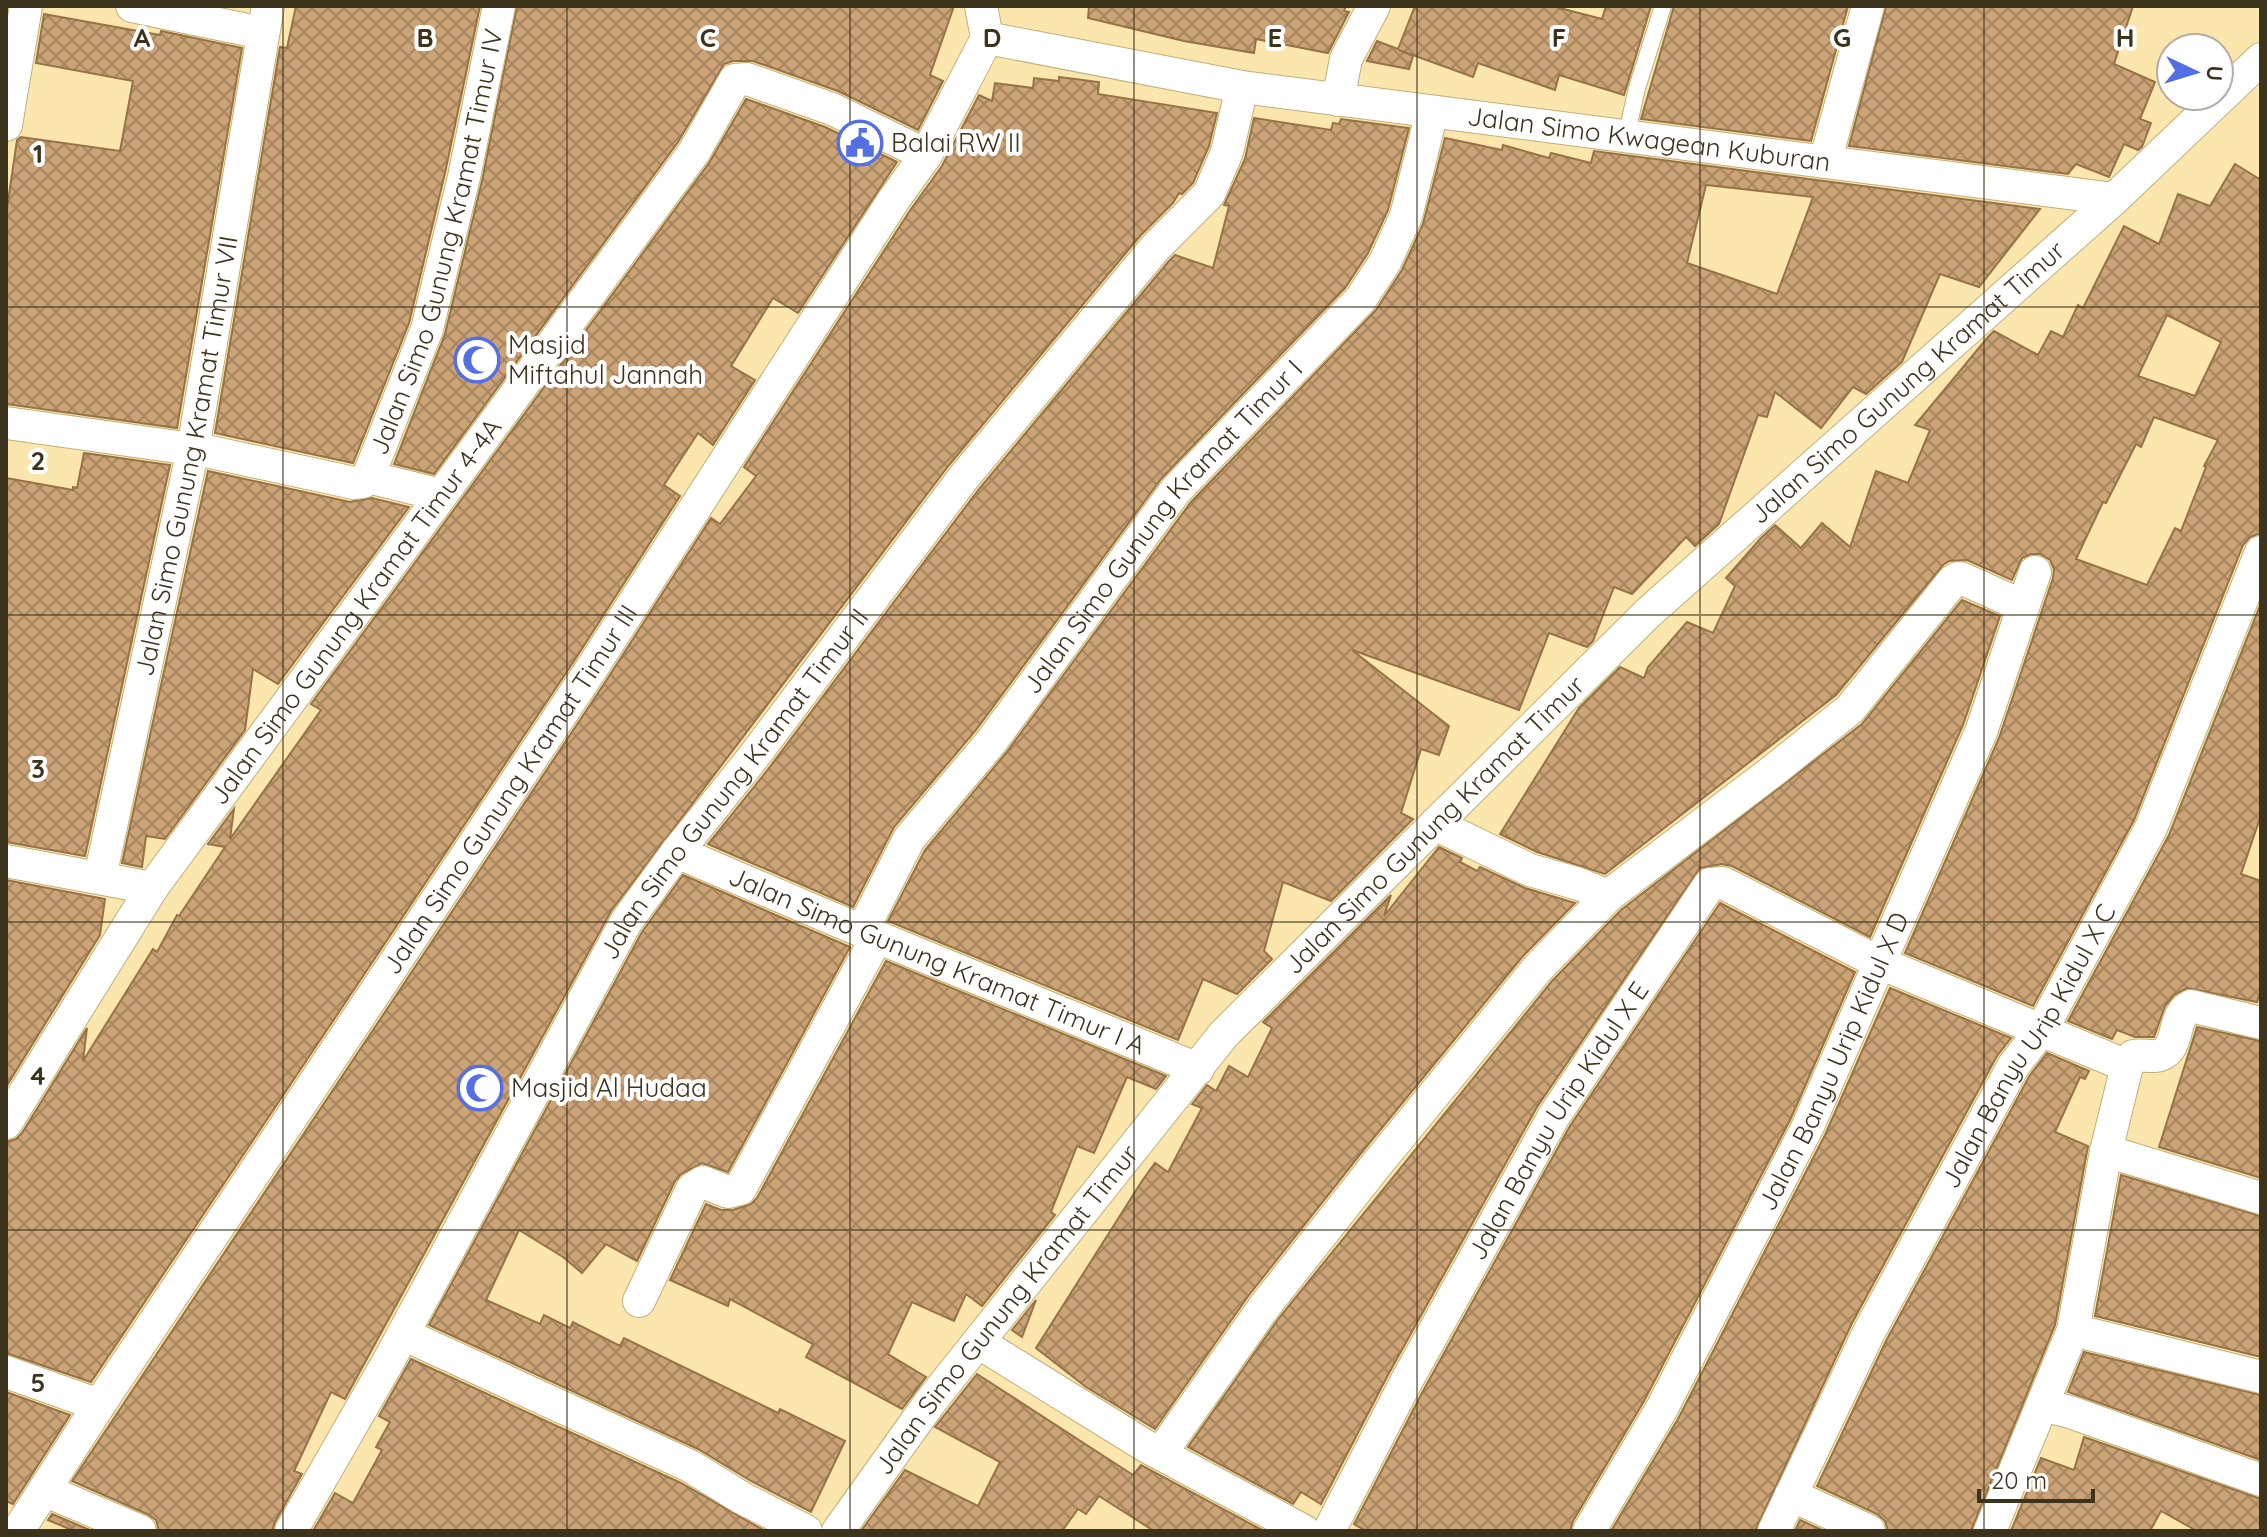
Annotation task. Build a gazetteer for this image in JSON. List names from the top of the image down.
{
  "streets": {
    "street": [
      "Jalan Simo Kwagean Kuburan",
      "Jalan Simo Gunung Kramat Timur IV",
      "Jalan Simo Gunung Kramat Timur",
      "Jalan Simo Gunung Kramat Timur VII",
      "Jalan Simo Gunung Kramat Timur I",
      "Jalan Simo Gunung Kramat Timur 4-4A",
      "Jalan Simo Gunung Kramat Timur II",
      "Jalan Simo Gunung Kramat Timur III",
      "Jalan Simo Gunung Kramat Timur I A",
      "Jalan Banyu Urip Kidul X C",
      "Jalan Banyu Urip Kidul X D",
      "Jalan Banyu Urip Kidul X E"
    ]
  },
  "crossings": [
    ["Jalan Simo Kwagean Kuburan", "Jalan Simo Gunung Kramat Timur"],
    ["Jalan Simo Kwagean Kuburan", "Jalan Simo Gunung Kramat Timur I"],
    ["Jalan Simo Kwagean Kuburan", "Jalan Simo Gunung Kramat Timur II"],
    ["Jalan Simo Kwagean Kuburan", "Jalan Simo Gunung Kramat Timur III"],
    ["Jalan Simo Gunung Kramat Timur", "Jalan Simo Gunung Kramat Timur I A"],
    ["Jalan Simo Gunung Kramat Timur I", "Jalan Simo Gunung Kramat Timur I A"],
    ["Jalan Simo Gunung Kramat Timur 4-4A", "Jalan Simo Gunung Kramat Timur III"],
    ["Jalan Simo Gunung Kramat Timur II", "Jalan Simo Gunung Kramat Timur I A"],
    ["Jalan Banyu Urip Kidul X D", "Jalan Banyu Urip Kidul X E"]
  ],
  "places": {
    "public building": ["Balai RW II"],
    "mosque": ["Masjid Miftahul Jannah", "Masjid Al Hudaa"]
  },
  "scale_bar": "20 m",
  "north": "right",
  "grid": {
    "columns": [
      "A",
      "B",
      "C",
      "D",
      "E",
      "F",
      "G",
      "H"
    ],
    "rows": [
      "1",
      "2",
      "3",
      "4",
      "5"
    ]
  }
}
